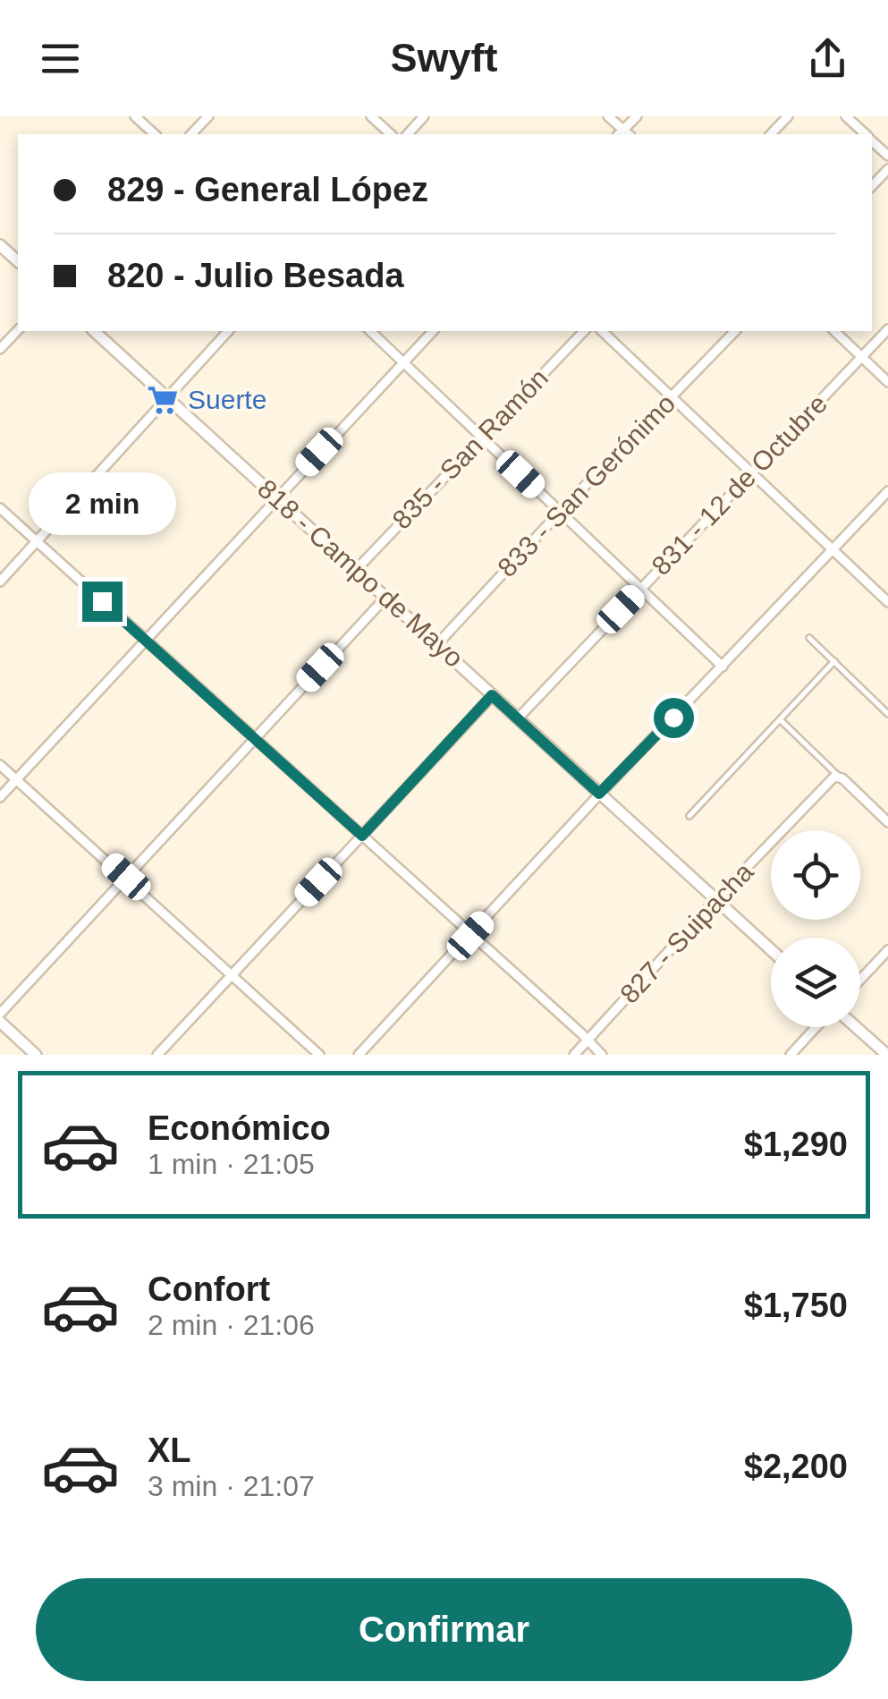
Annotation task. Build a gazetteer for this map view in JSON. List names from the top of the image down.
{
  "streets": {
    "street": [
      "835 - San Ramón",
      "831 - 12 de Octubre",
      "833 - San Gerónimo",
      "818 - Campo de Mayo",
      "827 - Suipacha"
    ]
  },
  "crossings": [
    ["835 - San Ramón", "818 - Campo de Mayo"],
    ["831 - 12 de Octubre", "818 - Campo de Mayo"],
    ["833 - San Gerónimo", "818 - Campo de Mayo"],
    ["818 - Campo de Mayo", "827 - Suipacha"]
  ],
  "places": {
    "supermarket": ["Suerte"]
  },
  "page": {
    "header": "Swyft",
    "banner": ["829 - General López", "820 - Julio Besada"],
    "bubble": "2 min",
    "list": [
      {
        "name": "Económico",
        "note": "1 min · 21:05",
        "value": "$1,290"
      },
      {
        "name": "Confort",
        "note": "2 min · 21:06",
        "value": "$1,750"
      },
      {
        "name": "XL",
        "note": "3 min · 21:07",
        "value": "$2,200"
      }
    ],
    "buttons": "Confirmar"
  }
}
